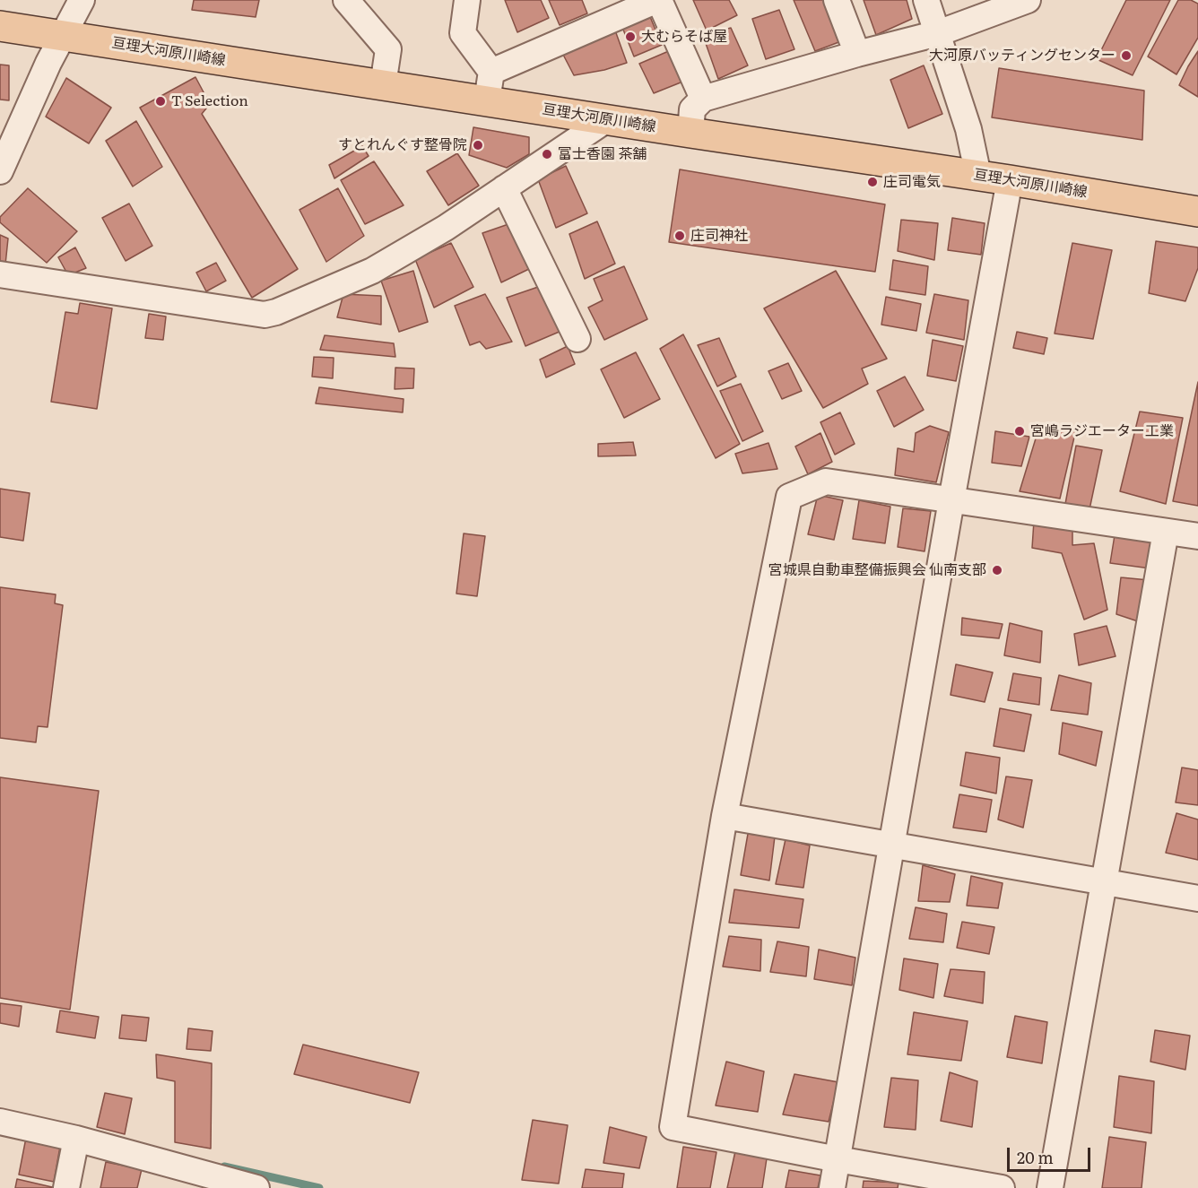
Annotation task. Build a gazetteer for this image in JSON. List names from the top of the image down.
{
  "streets": {
    "main road": ["亘理大河原川崎線"]
  },
  "places": [
    "大むらそば屋",
    "大河原バッティングセンター",
    "T Selection",
    "すとれんぐす整骨院",
    "富士香園 茶舗",
    "庄司電気",
    "庄司神社",
    "宮嶋ラジエーター工業",
    "宮城県自動車整備振興会 仙南支部"
  ],
  "scale_bar": "20 m"
}
